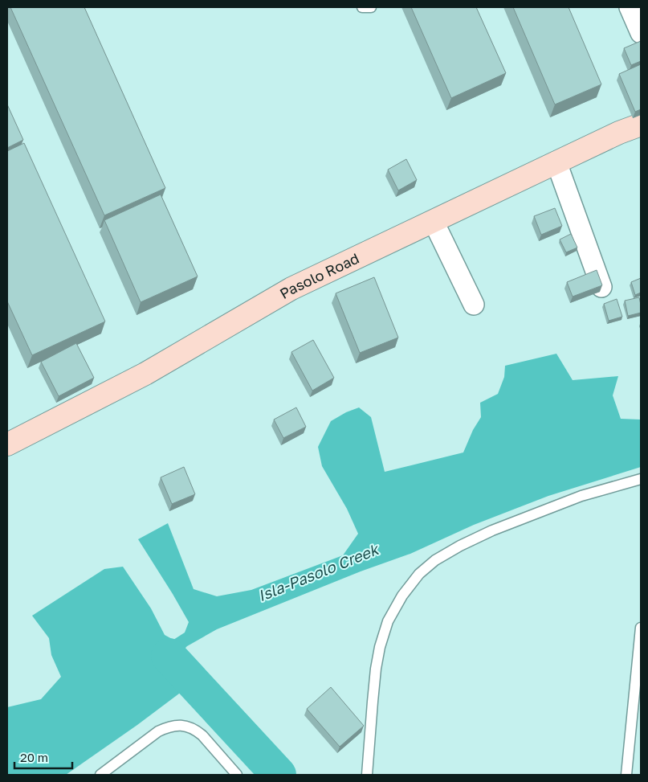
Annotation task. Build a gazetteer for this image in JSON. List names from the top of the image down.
{
  "streets": {
    "street": ["Pasolo Road"]
  },
  "water": ["Isla-Pasolo Creek"],
  "scale_bar": "20 m"
}
